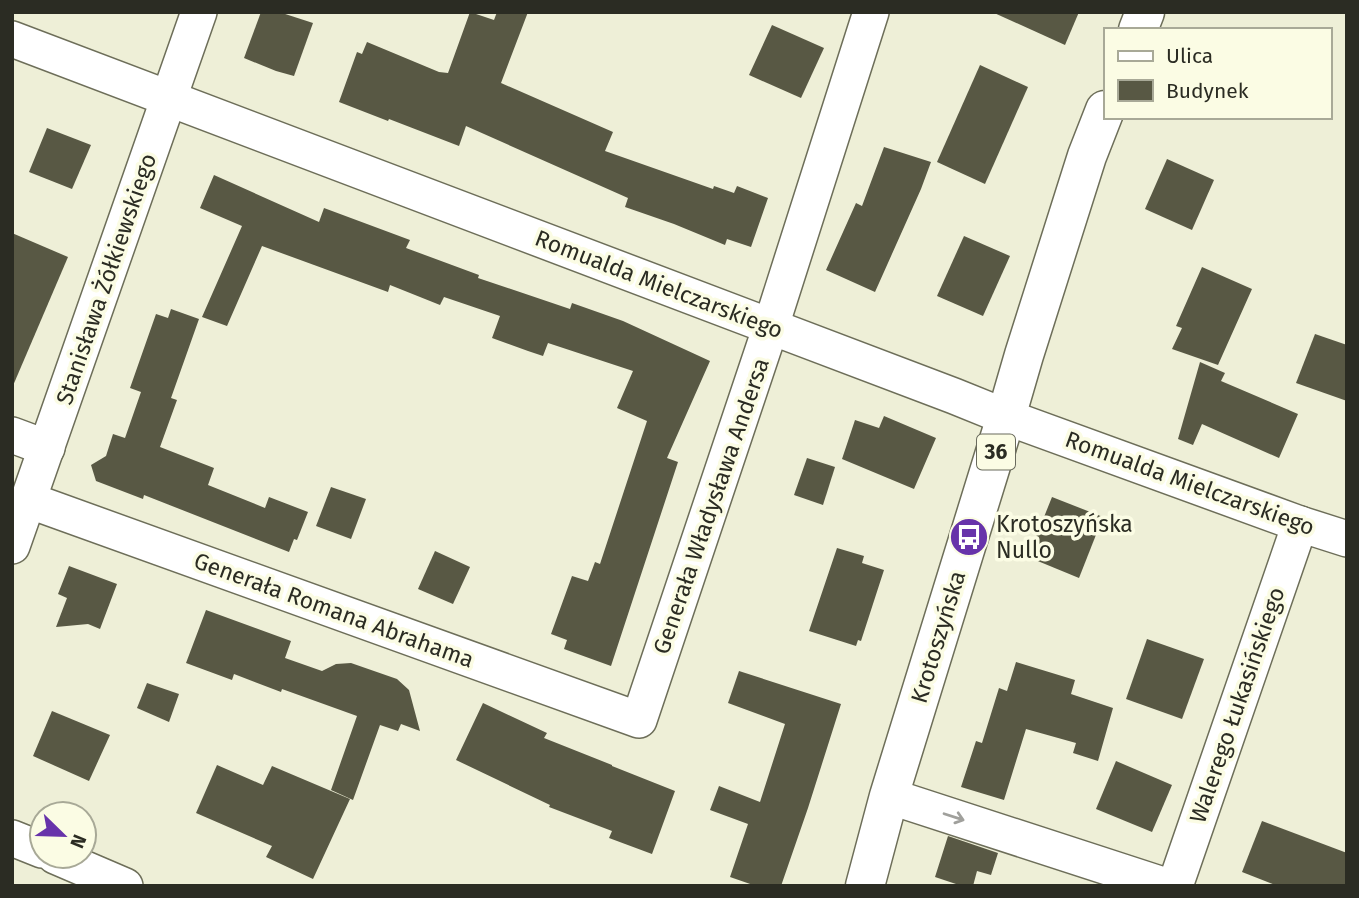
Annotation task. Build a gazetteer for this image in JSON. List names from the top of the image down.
{
  "streets": {
    "main road": ["36", "Krotoszyńska"],
    "street": [
      "Stanisława Żółkiewskiego",
      "Romualda Mielczarskiego",
      "Generała Władysława Andersa",
      "Generała Romana Abrahama",
      "Walerego Łukasińskiego"
    ]
  },
  "crossings": [
    ["Stanisława Żółkiewskiego", "Romualda Mielczarskiego"],
    ["Stanisława Żółkiewskiego", "Generała Romana Abrahama"],
    ["Romualda Mielczarskiego", "Generała Władysława Andersa"],
    ["Romualda Mielczarskiego", "Krotoszyńska"],
    ["Romualda Mielczarskiego", "Walerego Łukasińskiego"],
    ["Generała Władysława Andersa", "Generała Romana Abrahama"]
  ],
  "places": {
    "bus stop": ["Krotoszyńska Nullo"]
  },
  "legend": ["Ulica", "Budynek"],
  "north": "bottom right"
}
